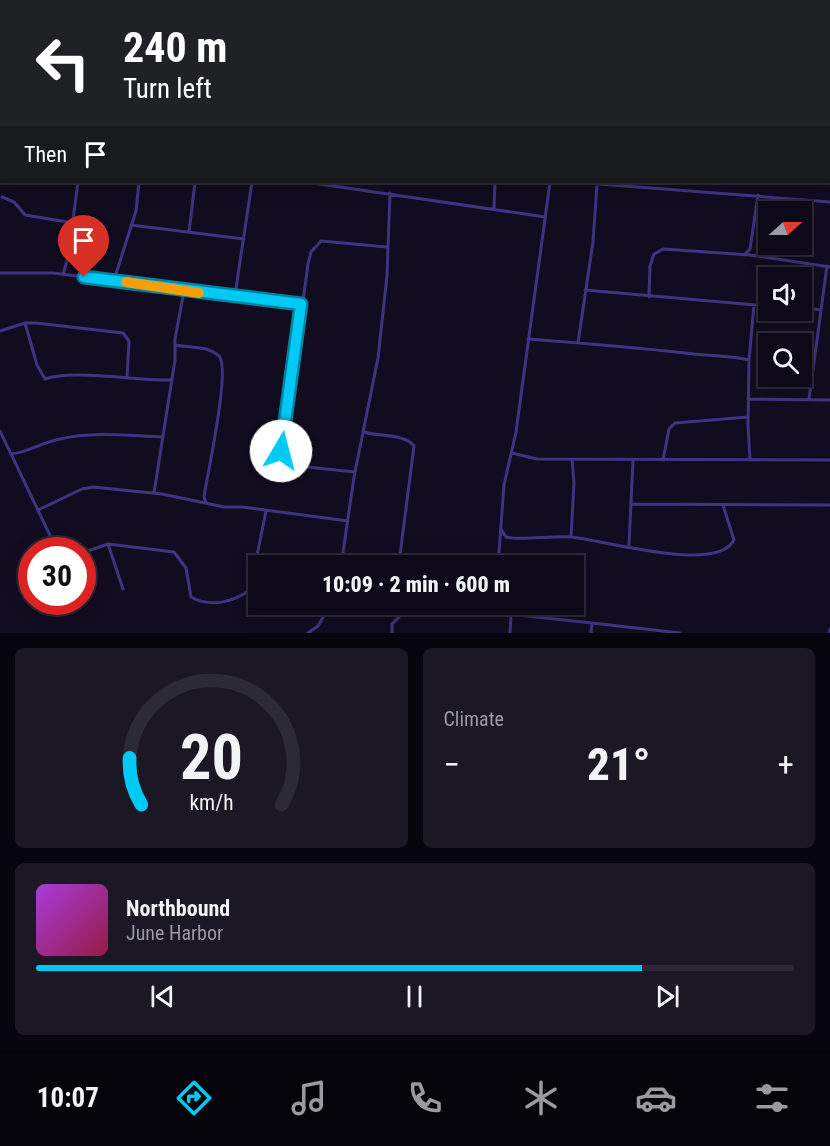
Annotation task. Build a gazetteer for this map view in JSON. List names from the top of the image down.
{
  "north": "right",
  "page": {
    "turn": ["240 m", "Turn left"],
    "then": "Then",
    "limit": "30",
    "trip": "10:09 · 2 min · 600 m",
    "tile": "Climate",
    "heat": ["−", "21°", "+"],
    "song": ["Northbound", "June Harbor"],
    "tabs": "10:07",
    "gauge": ["20", "km/h"]
  }
}
